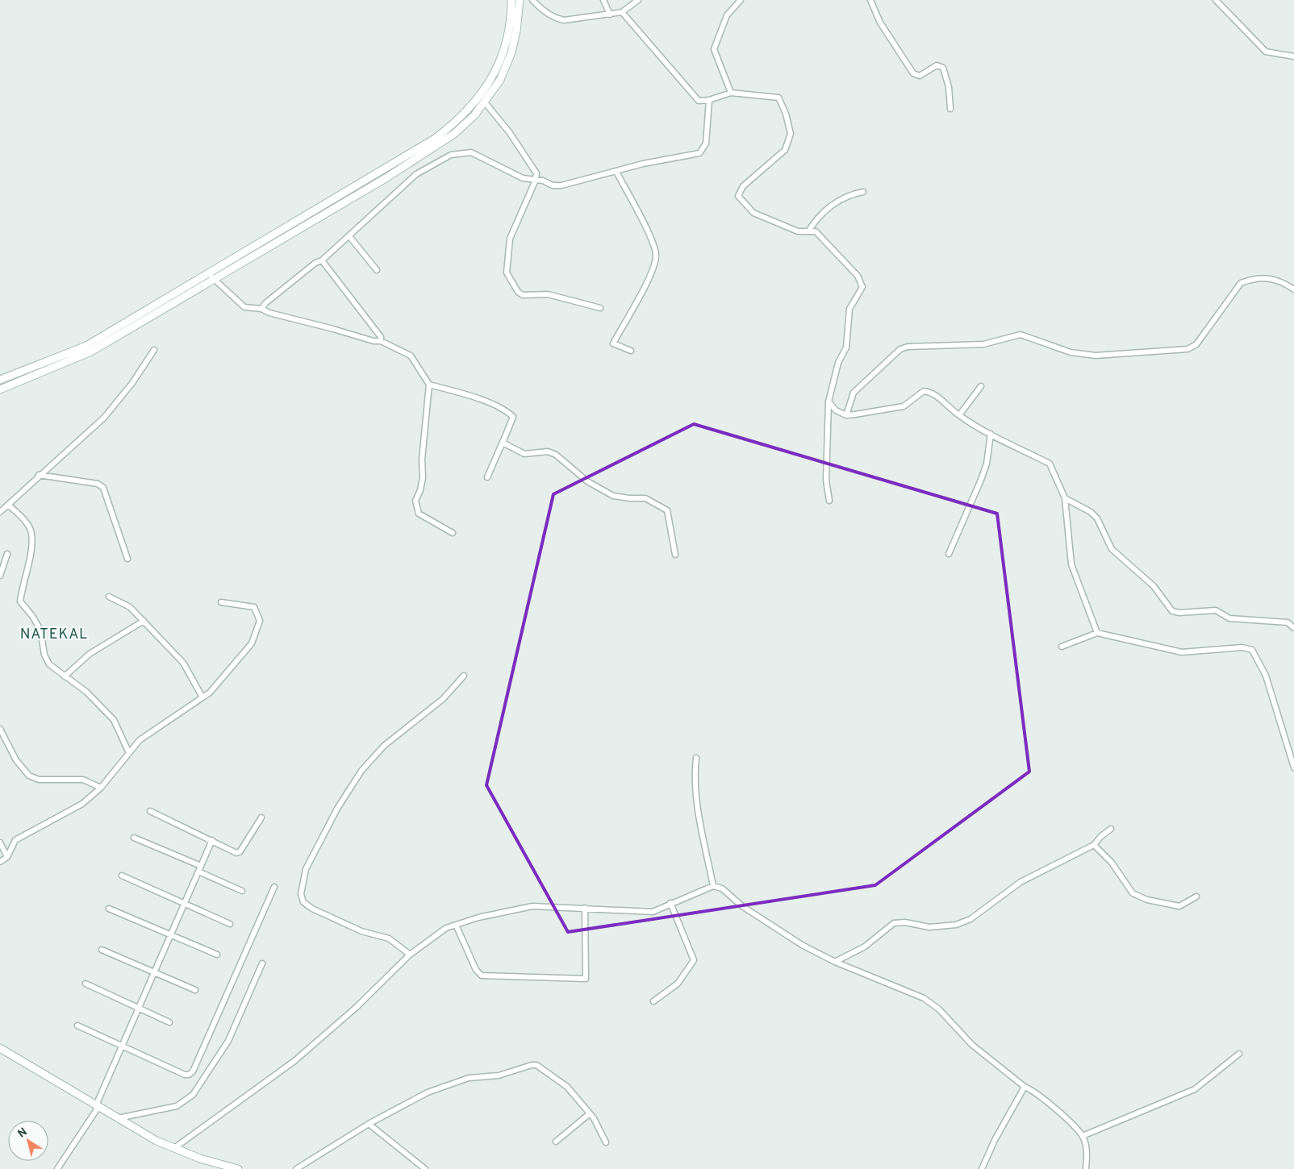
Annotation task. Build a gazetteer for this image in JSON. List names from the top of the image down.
{
  "districts": ["NATEKAL"],
  "north": "top left"
}
